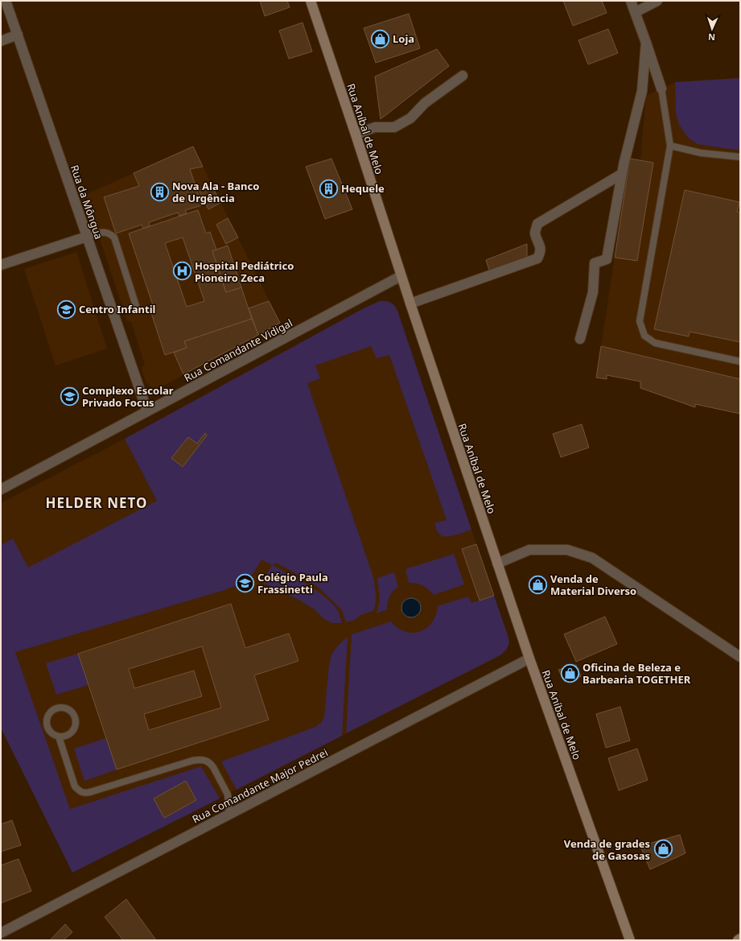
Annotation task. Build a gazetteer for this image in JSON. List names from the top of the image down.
{
  "streets": {
    "street": [
      "Rua Aníbal de Melo",
      "Rua da Môngua",
      "Rua Comandante Vidigal",
      "Rua Comandante Major Pedrei"
    ]
  },
  "crossings": [
    ["Rua Aníbal de Melo", "Rua Comandante Vidigal"],
    ["Rua Aníbal de Melo", "Rua Comandante Major Pedrei"],
    ["Rua da Môngua", "Rua Comandante Vidigal"]
  ],
  "districts": ["HELDER NETO"],
  "places": {
    "shop": [
      "Loja",
      "Venda de Material Diverso",
      "Oficina de Beleza e Barbearia TOGETHER",
      "Venda de grades de Gasosas"
    ],
    "building": ["Hequele", "Nova Ala - Banco de Urgência"],
    "hospital": ["Hospital Pediátrico Pioneiro Zeca"],
    "school or university": ["Centro Infantil", "Complexo Escolar Privado Focus", "Colégio Paula Frassinetti"]
  },
  "north": "bottom"
}
